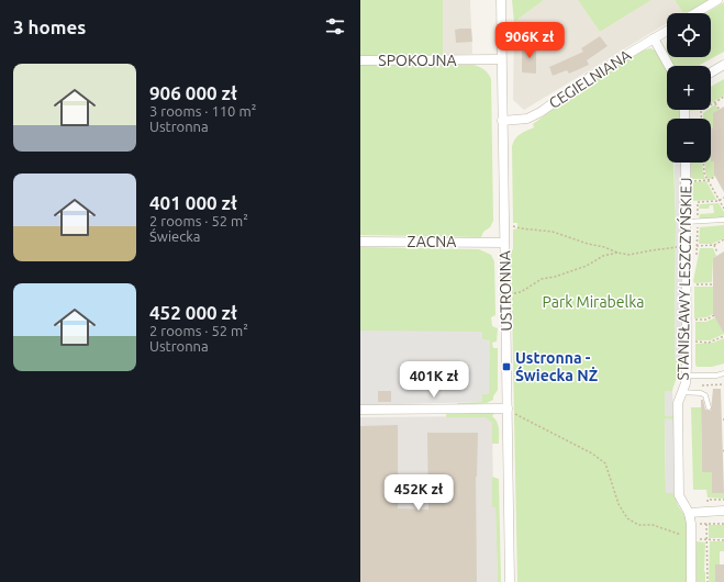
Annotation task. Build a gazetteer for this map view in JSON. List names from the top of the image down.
{
  "streets": {
    "street": [
      "SPOKOJNA",
      "CEGIELNIANA",
      "ZACNA",
      "STANISŁAWY LESZCZYŃSKIEJ",
      "USTRONNA"
    ]
  },
  "crossings": [
    ["SPOKOJNA", "USTRONNA"],
    ["CEGIELNIANA", "USTRONNA"],
    ["ZACNA", "USTRONNA"]
  ],
  "parks": ["Park Mirabelka"],
  "places": {
    "transit": ["Ustronna - Świecka NŻ"]
  },
  "page": {
    "heading": "3 homes",
    "map_buttons": ["+", "−"],
    "price": ["906K zł", "401K zł", "452K zł"],
    "list": [
      {
        "name": "906 000 zł",
        "note": "3 rooms · 110 m² · Ustronna"
      },
      {
        "name": "401 000 zł",
        "note": "2 rooms · 52 m² · Świecka"
      },
      {
        "name": "452 000 zł",
        "note": "2 rooms · 52 m² · Ustronna"
      }
    ]
  }
}
